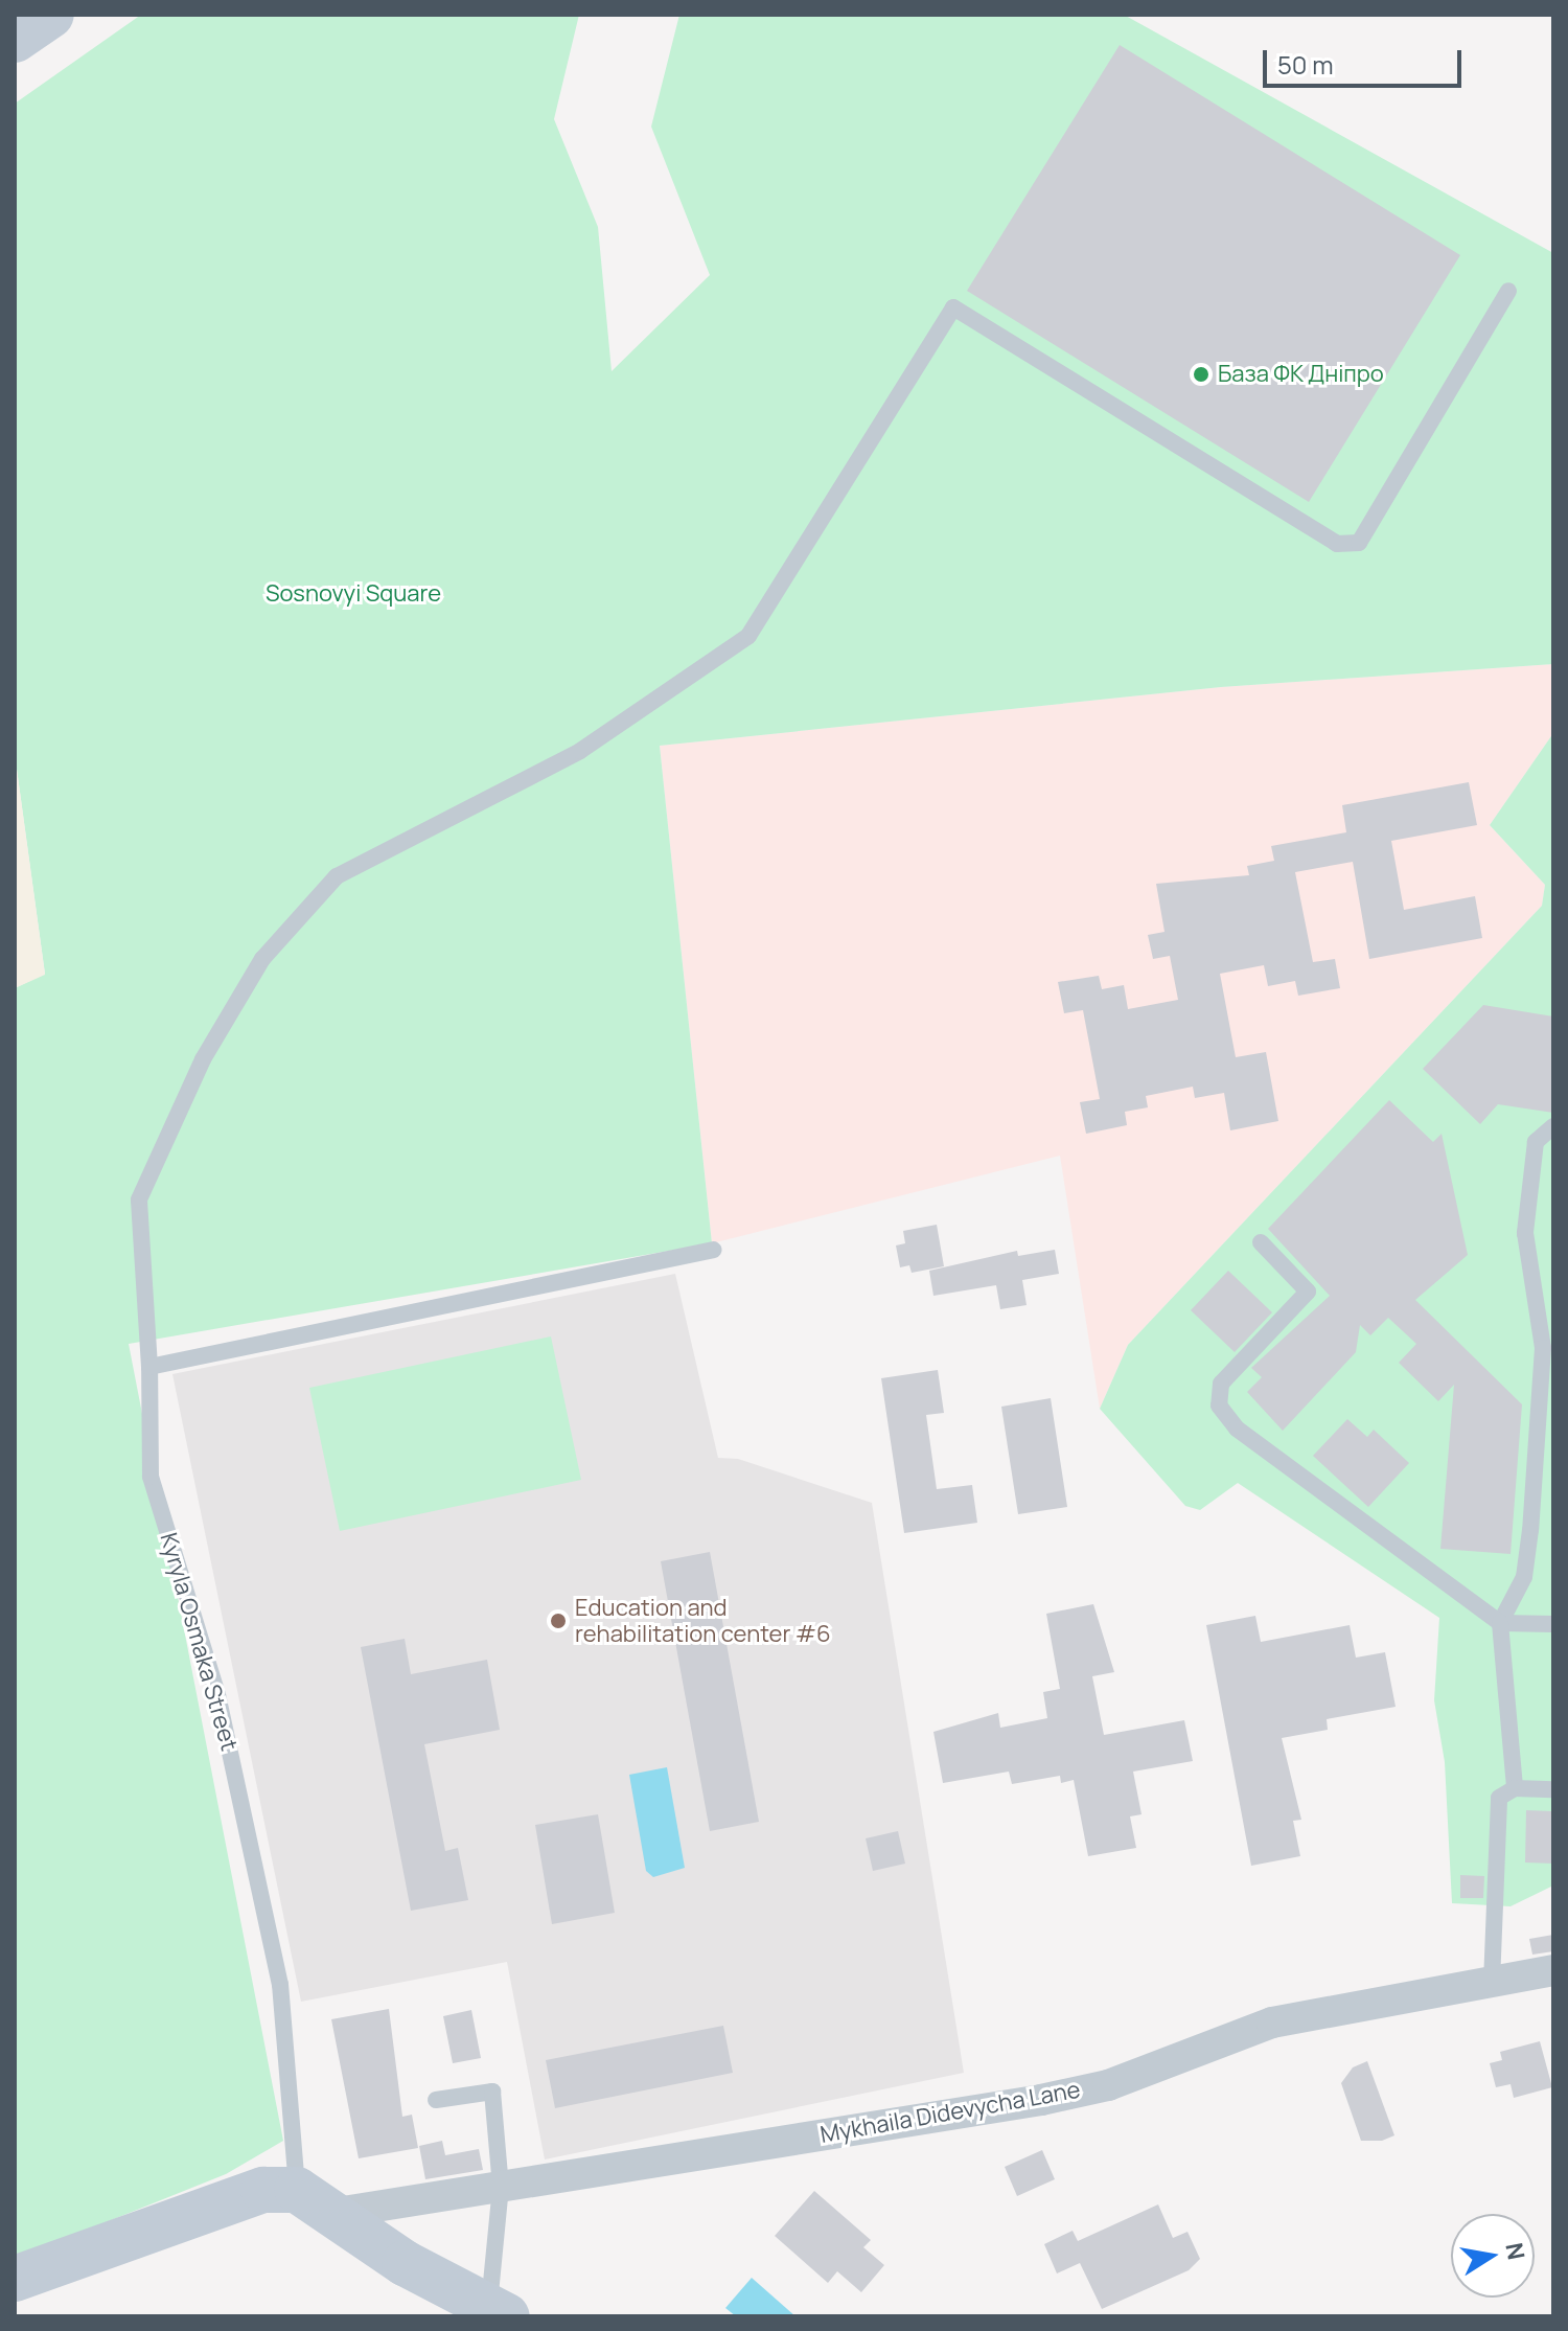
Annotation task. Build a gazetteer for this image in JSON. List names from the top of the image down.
{
  "streets": {
    "street": ["Mykhaila Didevycha Lane"],
    "lane": ["Kyryla Osmaka Street"]
  },
  "parks": ["Sosnovyi Square"],
  "places": ["База ФК Дніпро", "Education and rehabilitation center #6"],
  "scale_bar": "50 m",
  "north": "right"
}
